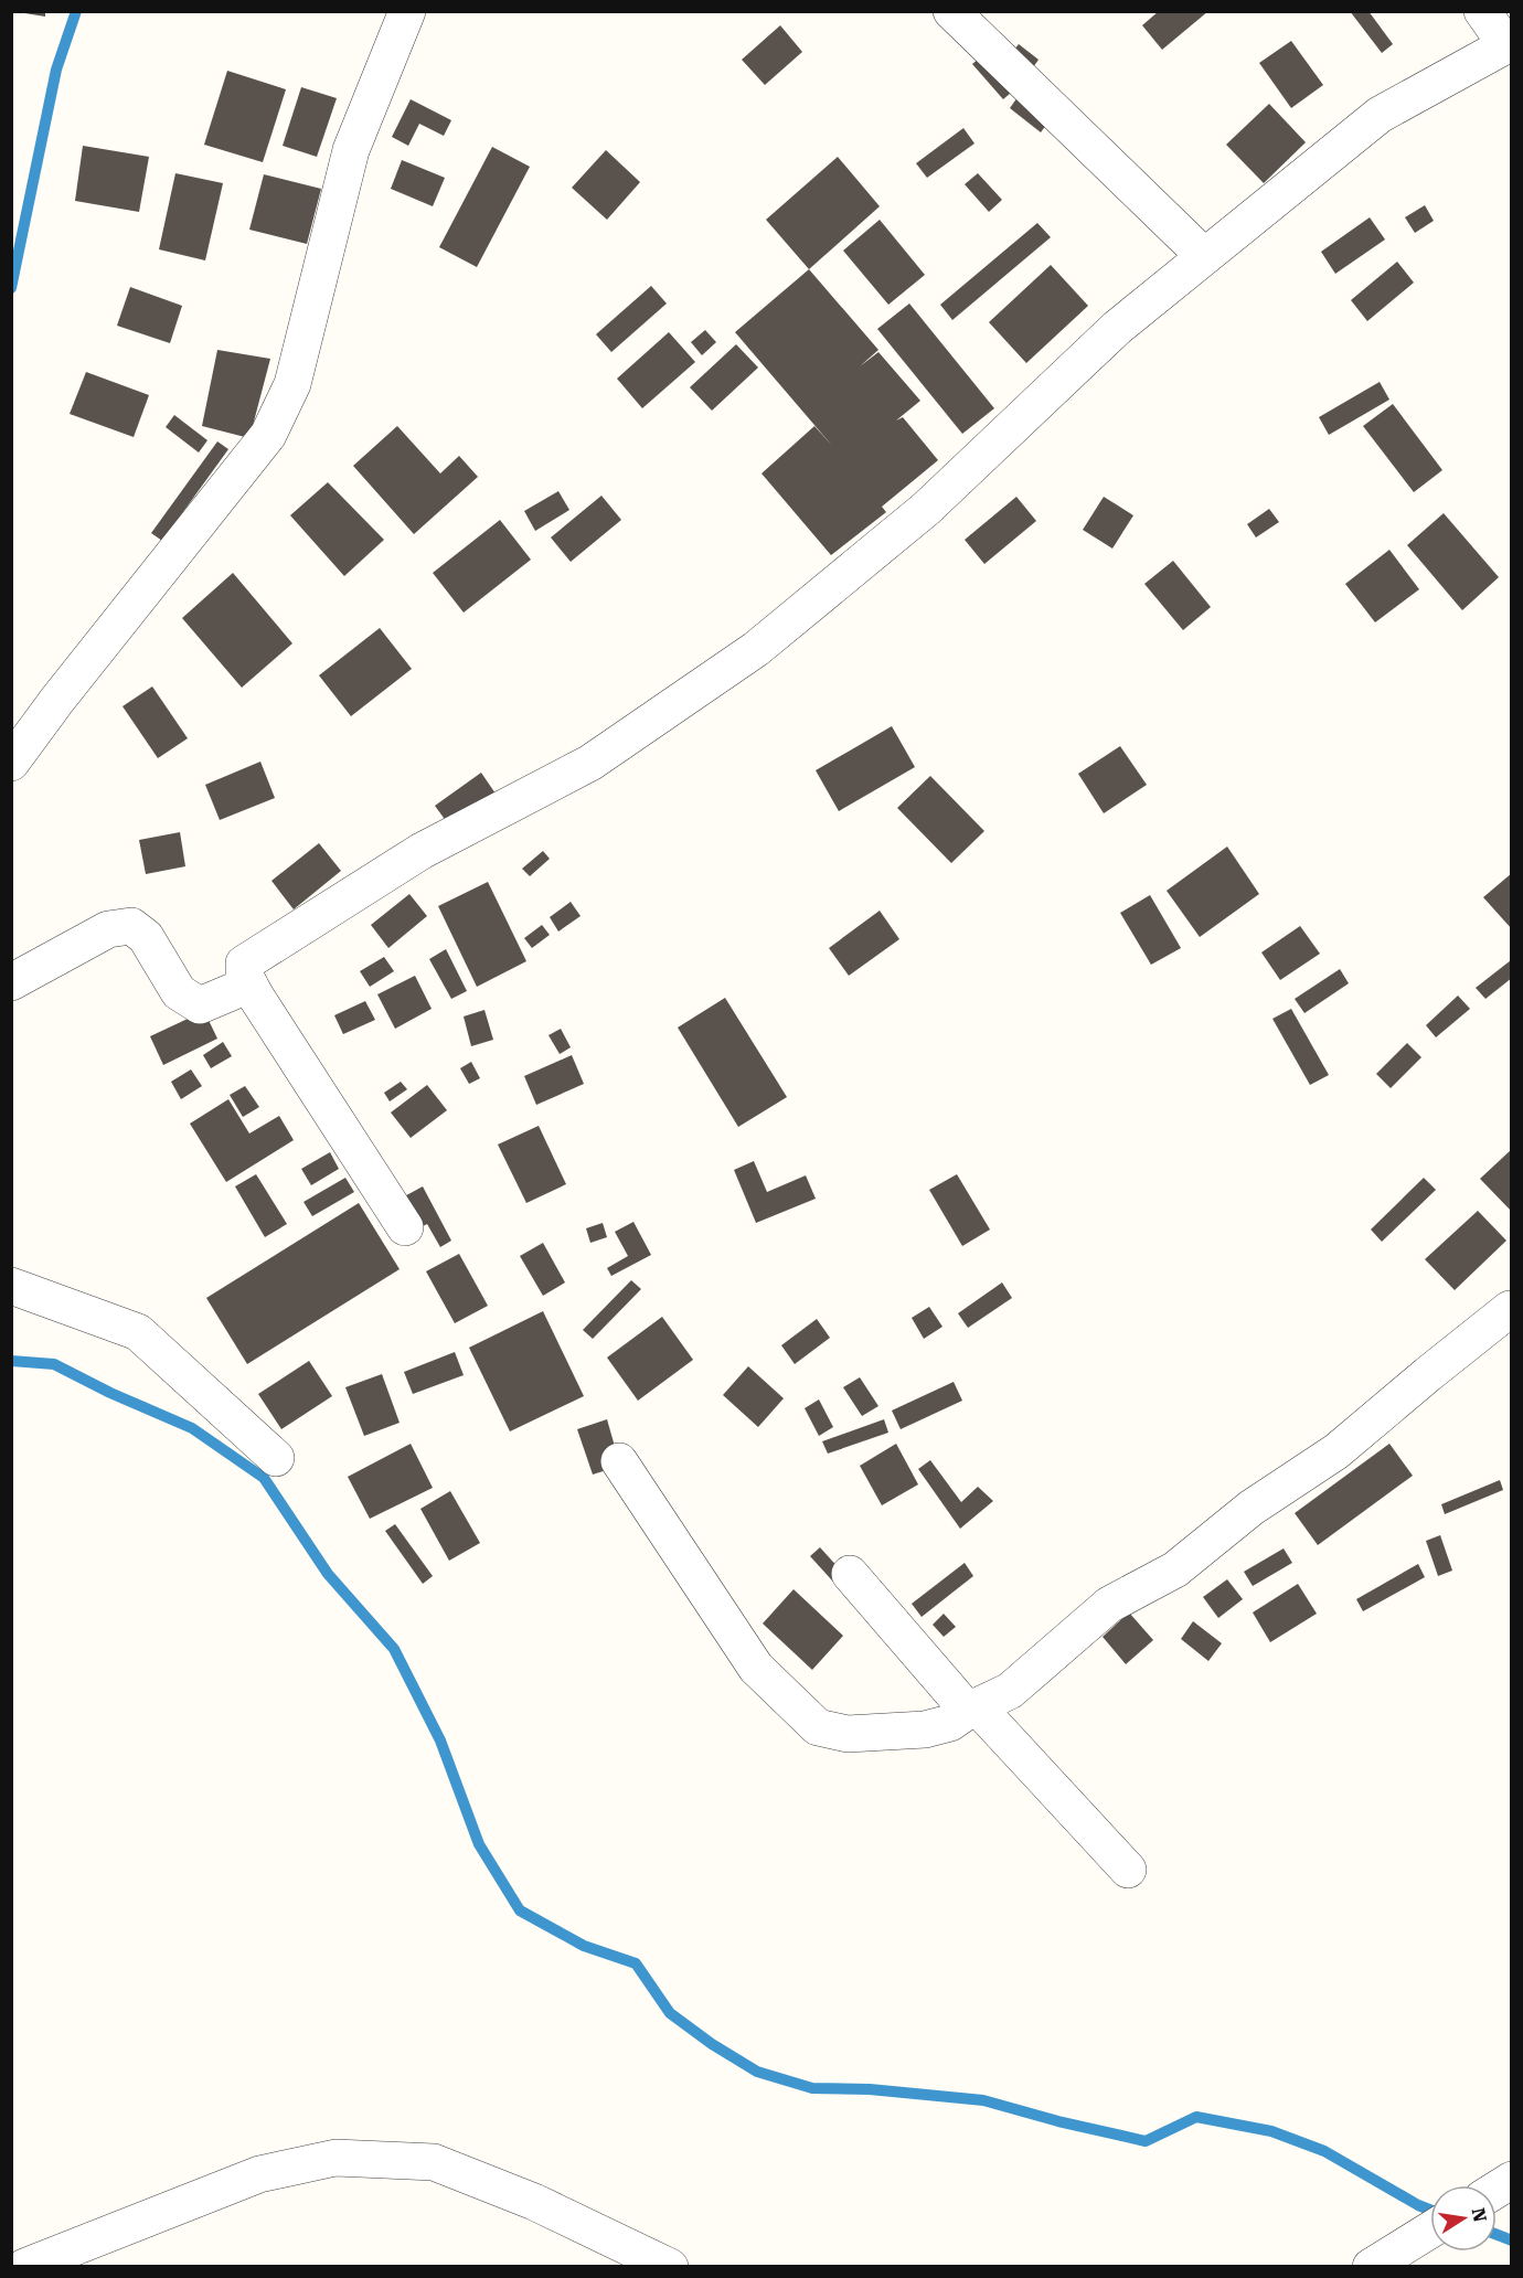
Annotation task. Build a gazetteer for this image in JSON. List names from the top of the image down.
{
  "north": "right"
}
